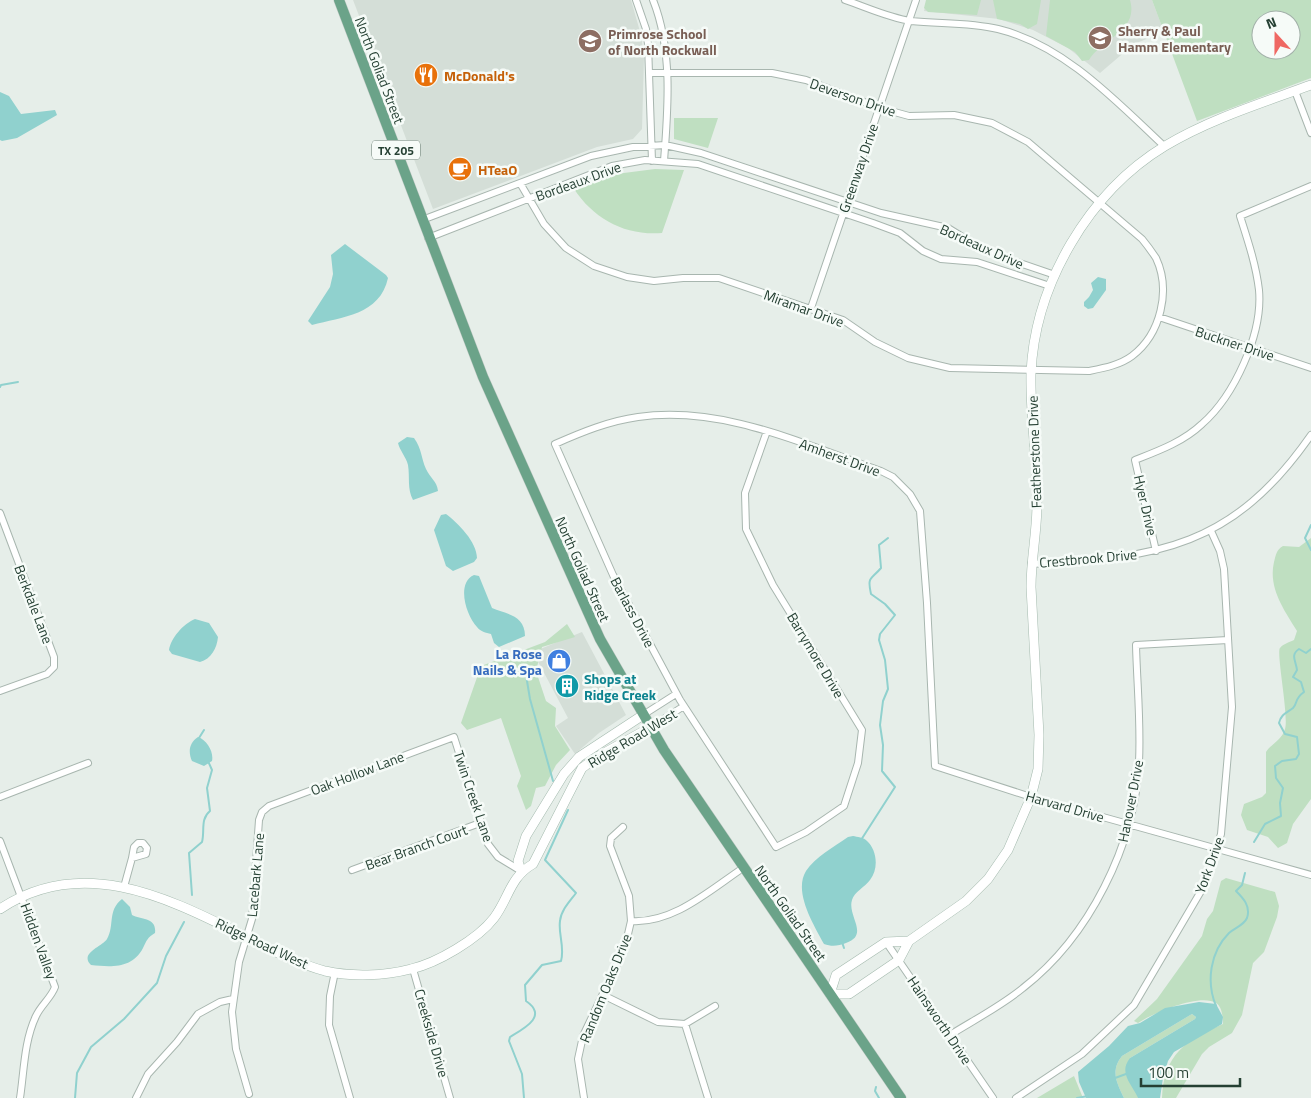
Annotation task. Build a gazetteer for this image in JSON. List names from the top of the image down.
{
  "streets": {
    "main road": ["North Goliad Street", "TX 205"],
    "street": [
      "Deverson Drive",
      "Greenway Drive",
      "Bordeaux Drive",
      "Miramar Drive",
      "Buckner Drive",
      "Featherstone Drive",
      "Amherst Drive",
      "Hyer Drive",
      "Crestbrook Drive",
      "Berkdale Lane",
      "Barlass Drive",
      "Barrymore Drive",
      "Ridge Road West",
      "Oak Hollow Lane",
      "Twin Creek Lane",
      "Hanover Drive",
      "Harvard Drive",
      "Bear Branch Court",
      "York Drive",
      "Lacebark Lane",
      "Hidden Valley",
      "Random Oaks Drive",
      "Hainsworth Drive",
      "Creekside Drive"
    ]
  },
  "crossings": [
    ["North Goliad Street", "Bordeaux Drive"],
    ["North Goliad Street", "Featherstone Drive"],
    ["North Goliad Street", "Ridge Road West"],
    ["Deverson Drive", "Greenway Drive"],
    ["Deverson Drive", "Miramar Drive"],
    ["Deverson Drive", "Buckner Drive"],
    ["Deverson Drive", "Featherstone Drive"],
    ["Greenway Drive", "Bordeaux Drive"],
    ["Greenway Drive", "Miramar Drive"],
    ["Bordeaux Drive", "Miramar Drive"],
    ["Bordeaux Drive", "Featherstone Drive"],
    ["Miramar Drive", "Buckner Drive"],
    ["Miramar Drive", "Featherstone Drive"],
    ["Buckner Drive", "Hyer Drive"],
    ["Featherstone Drive", "Crestbrook Drive"],
    ["Featherstone Drive", "Harvard Drive"],
    ["Featherstone Drive", "Hainsworth Drive"],
    ["Amherst Drive", "Barlass Drive"],
    ["Amherst Drive", "Barrymore Drive"],
    ["Amherst Drive", "Harvard Drive"],
    ["Hyer Drive", "Crestbrook Drive"],
    ["Crestbrook Drive", "York Drive"],
    ["Barlass Drive", "Barrymore Drive"],
    ["Barlass Drive", "Ridge Road West"],
    ["Ridge Road West", "Twin Creek Lane"],
    ["Ridge Road West", "Lacebark Lane"],
    ["Ridge Road West", "Hidden Valley"],
    ["Ridge Road West", "Creekside Drive"],
    ["Oak Hollow Lane", "Twin Creek Lane"],
    ["Oak Hollow Lane", "Lacebark Lane"],
    ["Twin Creek Lane", "Bear Branch Court"],
    ["Hanover Drive", "Harvard Drive"],
    ["Hanover Drive", "York Drive"],
    ["Hanover Drive", "Hainsworth Drive"],
    ["Harvard Drive", "York Drive"]
  ],
  "places": {
    "school or university": ["Sherry & Paul Hamm Elementary", "Primrose School of North Rockwall"],
    "restaurant": ["McDonald's"],
    "cafe": ["HTeaO"],
    "shop": ["La Rose Nails & Spa"],
    "building": ["Shops at Ridge Creek"]
  },
  "scale_bar": "100 m",
  "north": "top"
}
